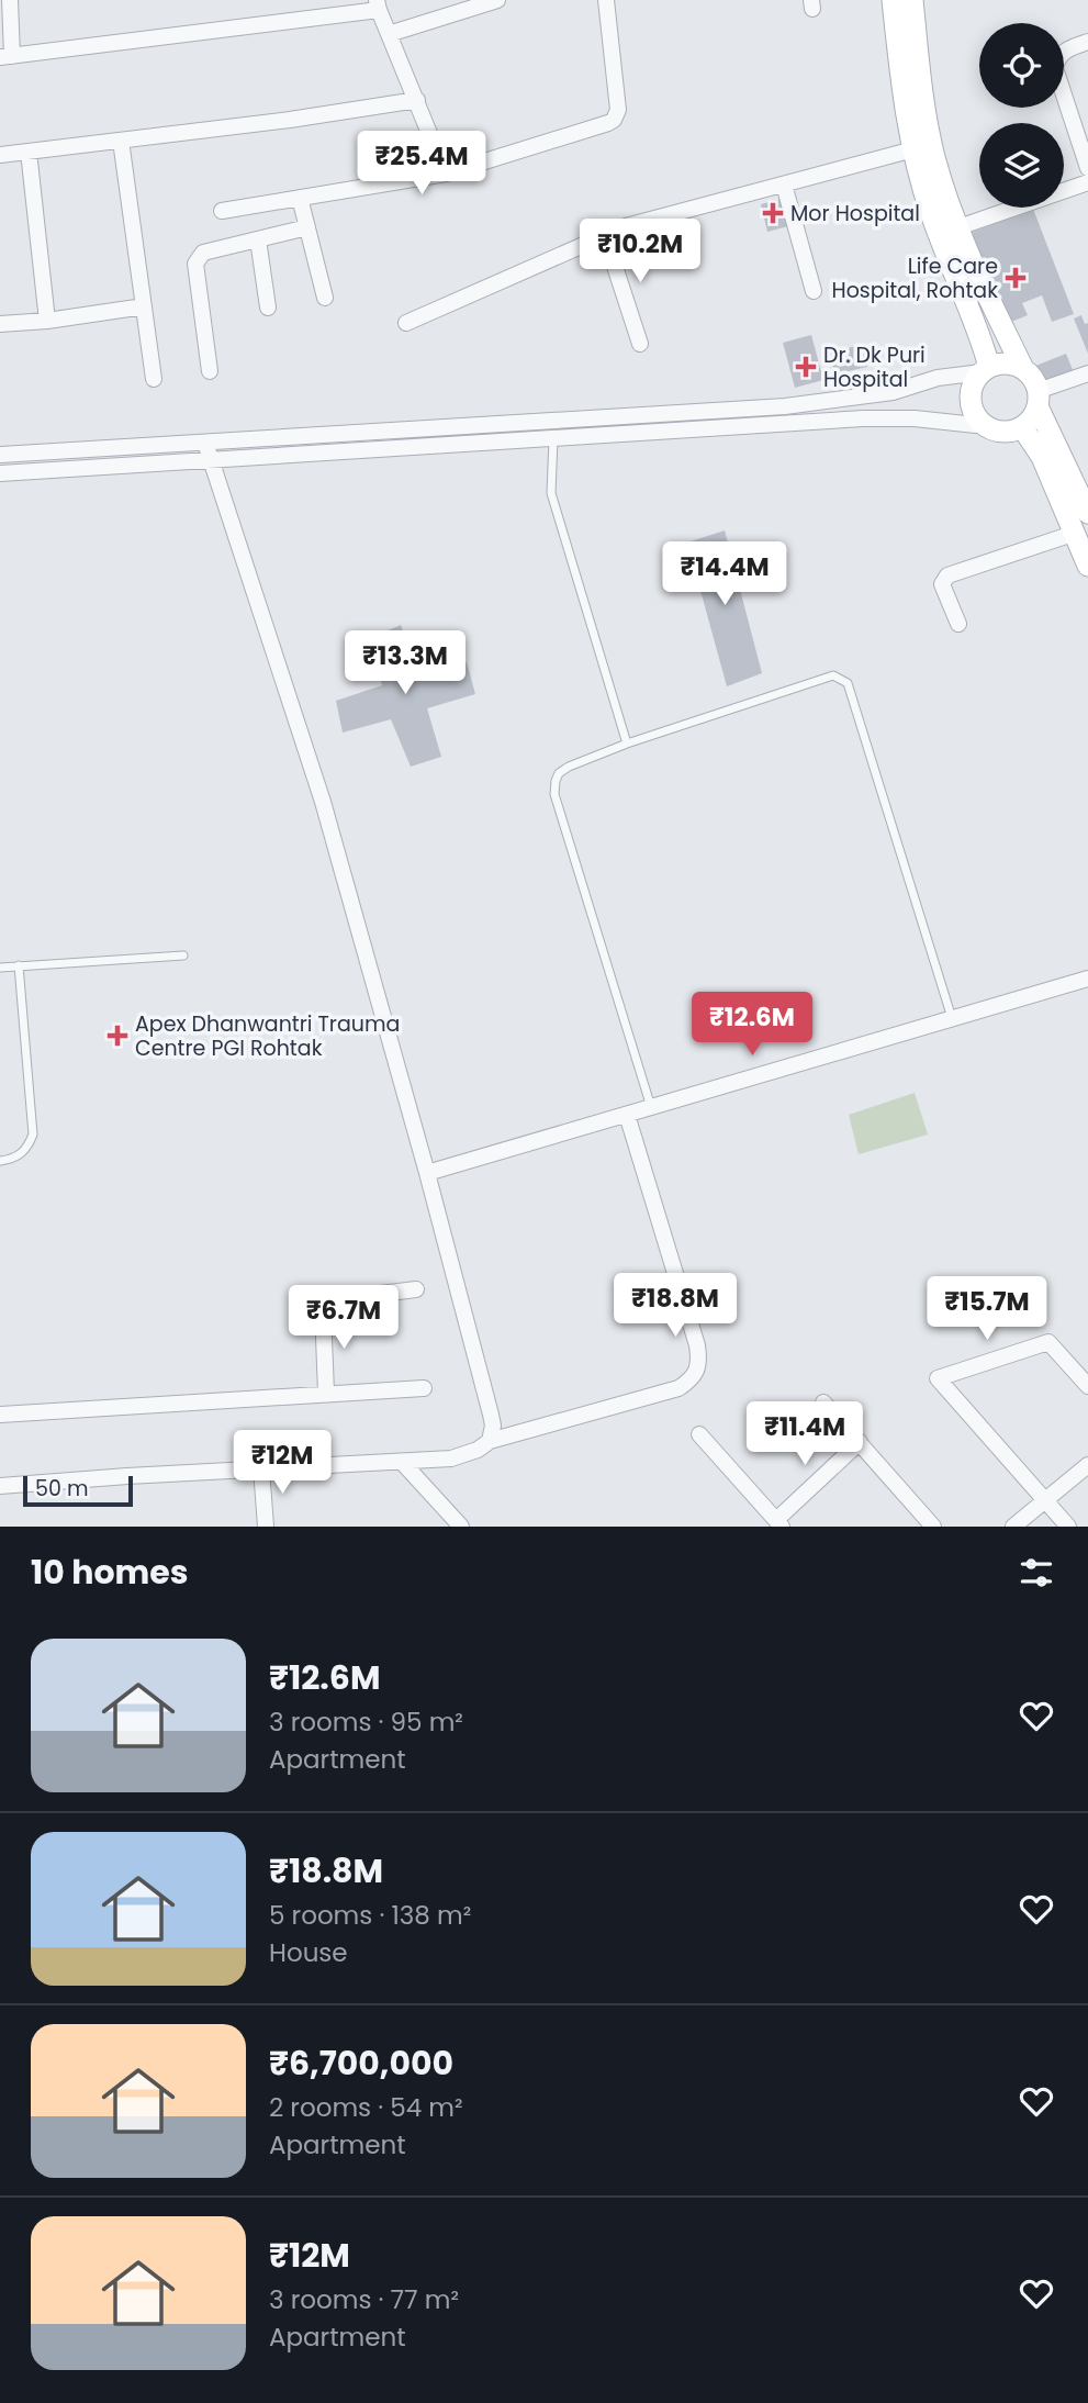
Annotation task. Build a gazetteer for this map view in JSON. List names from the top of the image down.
{
  "places": {
    "health": [
      "Mor Hospital",
      "Life Care Hospital, Rohtak",
      "Dr. Dk Puri Hospital",
      "Apex Dhanwantri Trauma Centre PGI Rohtak"
    ]
  },
  "scale_bar": "50 m",
  "page": {
    "price": [
      "₹25.4M",
      "₹10.2M",
      "₹14.4M",
      "₹13.3M",
      "₹12.6M",
      "₹18.8M",
      "₹15.7M",
      "₹6.7M",
      "₹11.4M",
      "₹12M"
    ],
    "scale": "50 m",
    "heading": "10 homes",
    "list": [
      {
        "name": "₹12.6M",
        "note": "3 rooms · 95 m² · Apartment"
      },
      {
        "name": "₹18.8M",
        "note": "5 rooms · 138 m² · House"
      },
      {
        "name": "₹6,700,000",
        "note": "2 rooms · 54 m² · Apartment"
      },
      {
        "name": "₹12M",
        "note": "3 rooms · 77 m² · Apartment"
      }
    ]
  }
}
